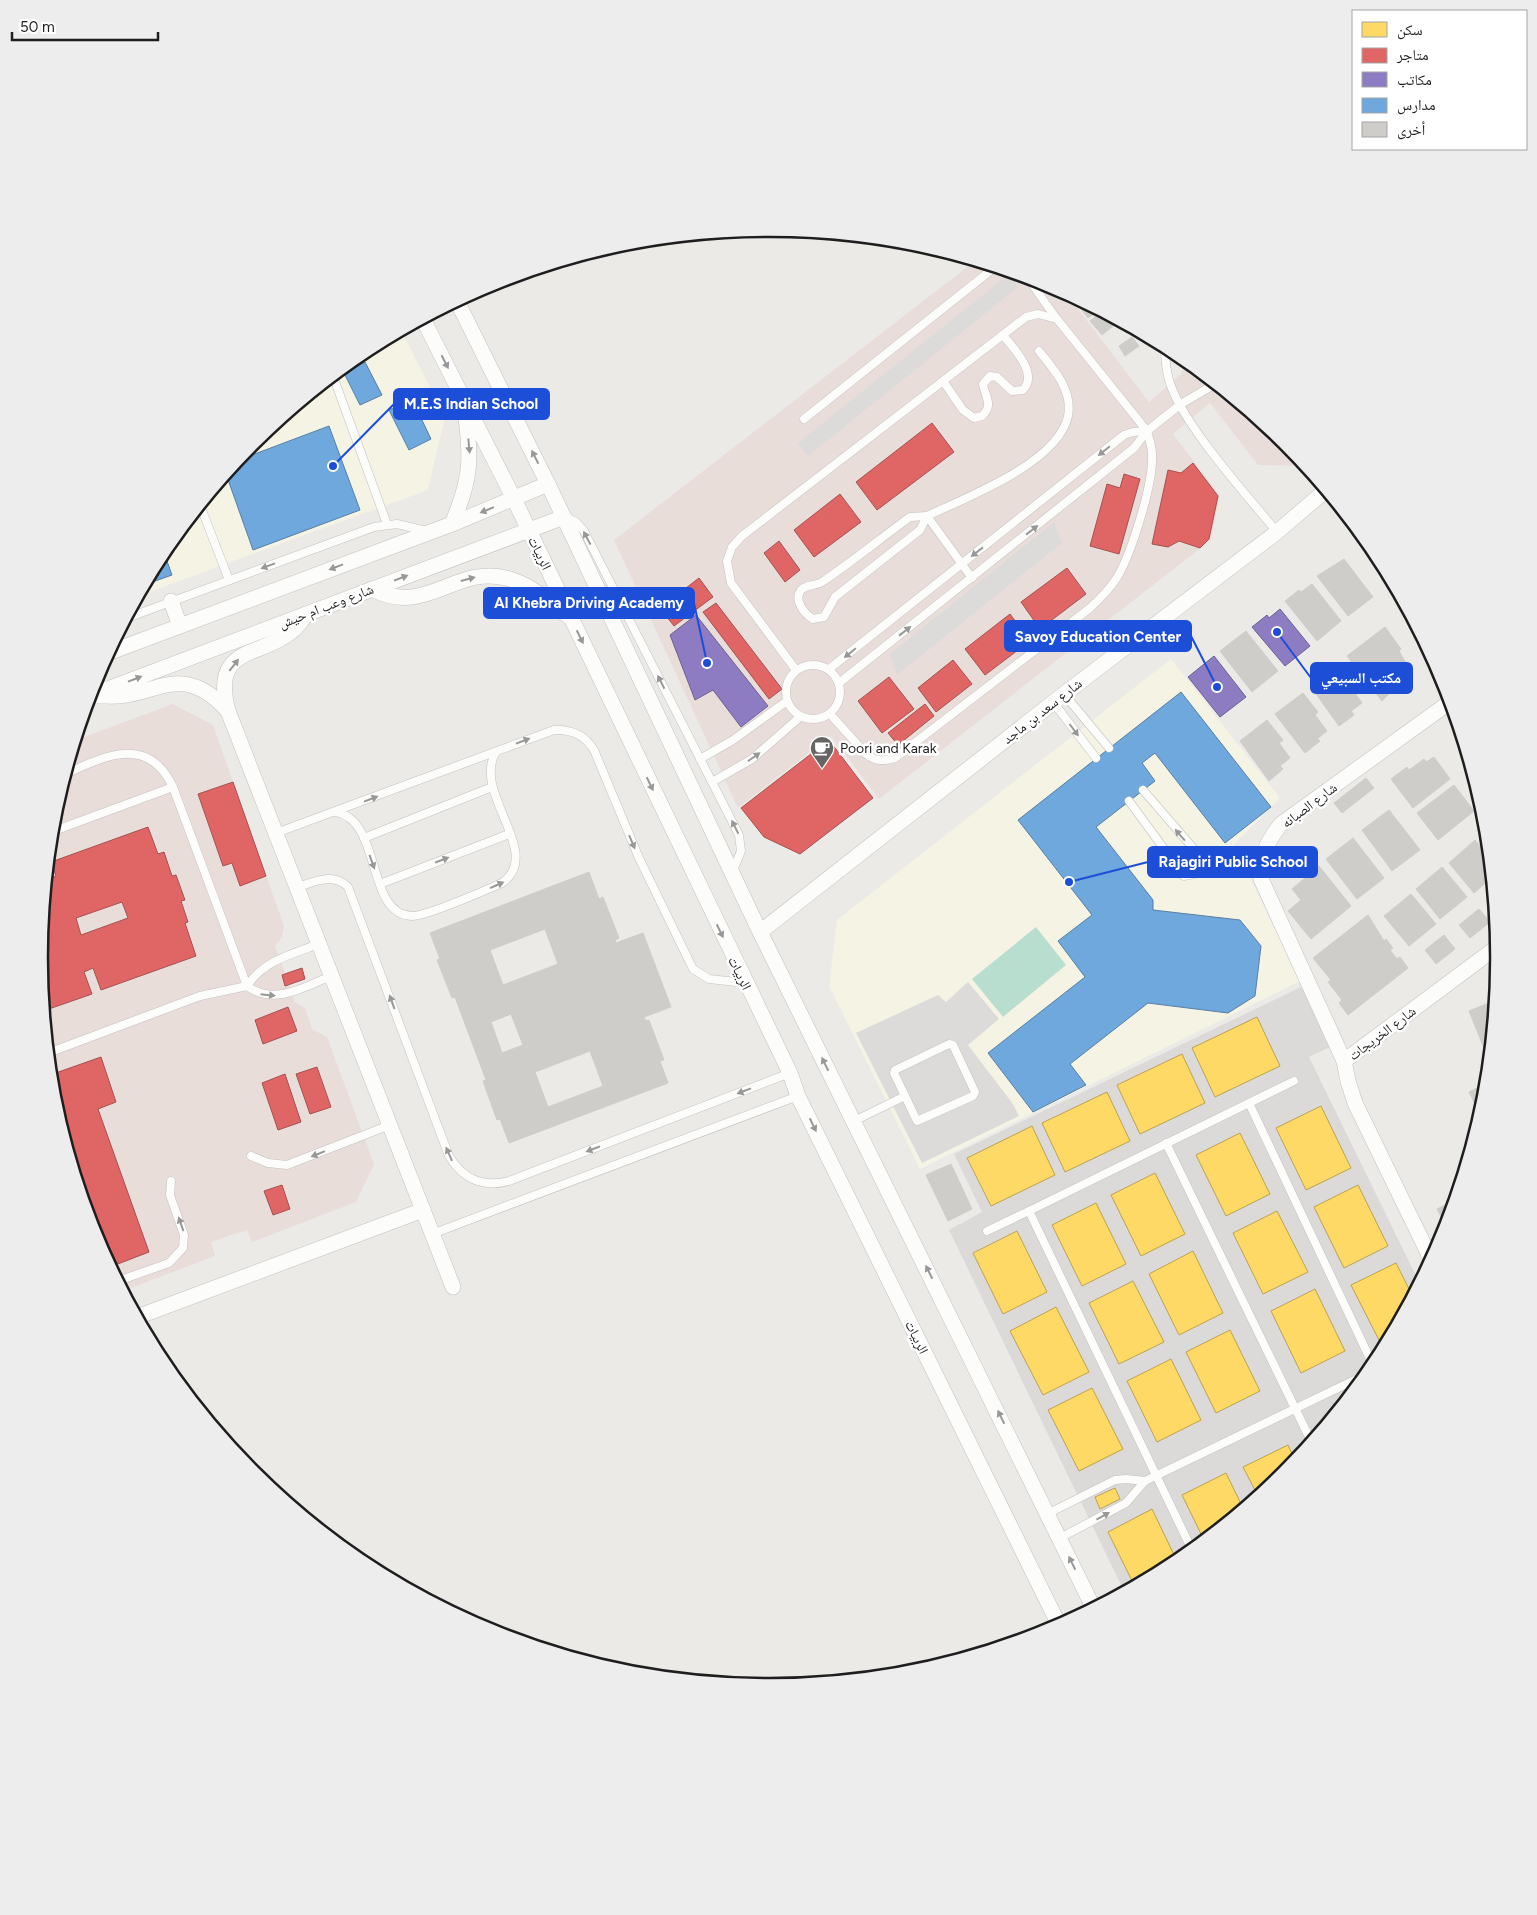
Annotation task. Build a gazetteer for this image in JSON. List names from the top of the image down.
{
  "streets": {
    "street": [
      "الربيات",
      "شارع وعب ام حيش",
      "شارع سعد بن ماجد",
      "شارع الصبانه",
      "شارع الخريجات"
    ]
  },
  "crossings": [
    ["الربيات", "شارع وعب ام حيش"],
    ["شارع الصبانه", "شارع الخريجات"]
  ],
  "places": {
    "other": [
      "M.E.S Indian School",
      "مكتب السبيعي",
      "Al Khebra Driving Academy",
      "Savoy Education Center",
      "Rajagiri Public School"
    ],
    "cafe": ["Poori and Karak"]
  },
  "legend": [
    "سكن",
    "متاجر",
    "مكاتب",
    "مدارس",
    "أخرى"
  ],
  "scale_bar": "50 m"
}
